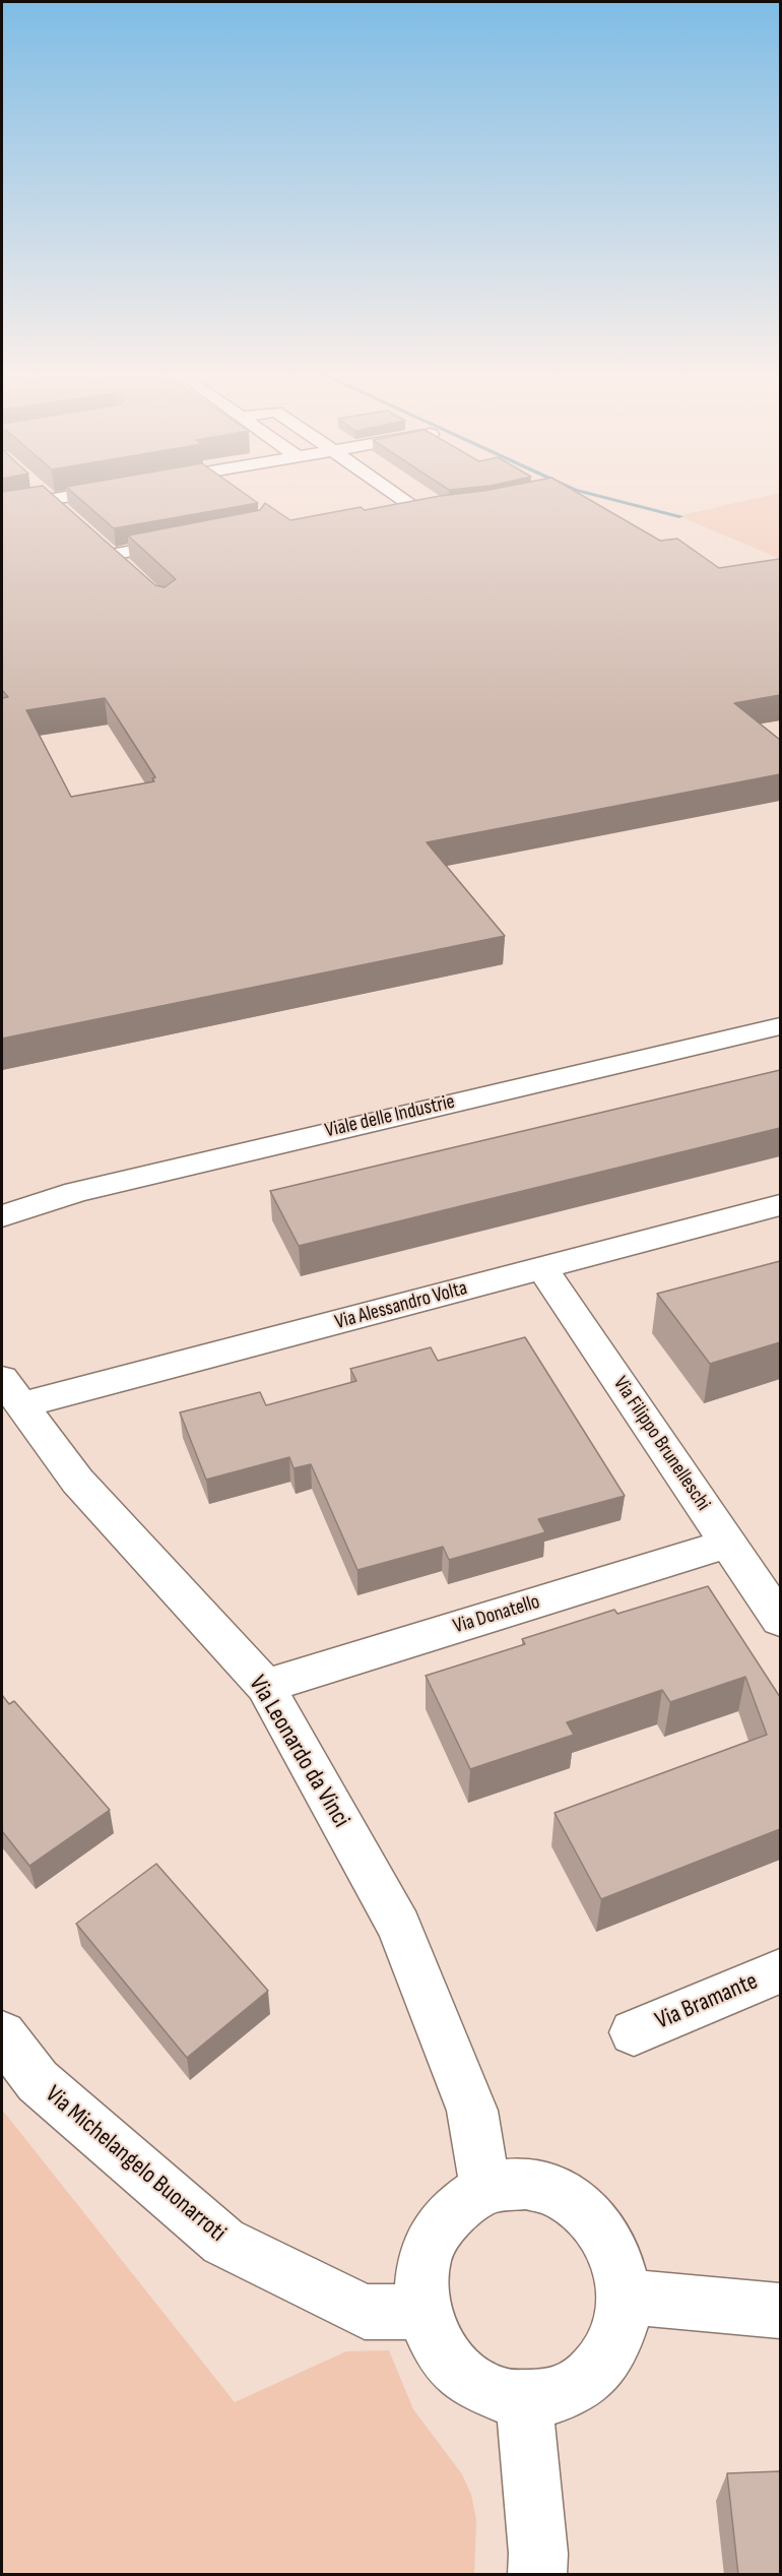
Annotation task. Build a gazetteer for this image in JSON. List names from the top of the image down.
{
  "streets": {
    "street": [
      "Viale delle Industrie",
      "Via Alessandro Volta",
      "Via Filippo Brunelleschi",
      "Via Donatello",
      "Via Leonardo da Vinci",
      "Via Bramante",
      "Via Michelangelo Buonarroti"
    ]
  },
  "crossings": [
    ["Via Alessandro Volta", "Via Filippo Brunelleschi"],
    ["Via Alessandro Volta", "Via Leonardo da Vinci"],
    ["Via Filippo Brunelleschi", "Via Donatello"],
    ["Via Donatello", "Via Leonardo da Vinci"],
    ["Via Leonardo da Vinci", "Via Michelangelo Buonarroti"]
  ]
}
